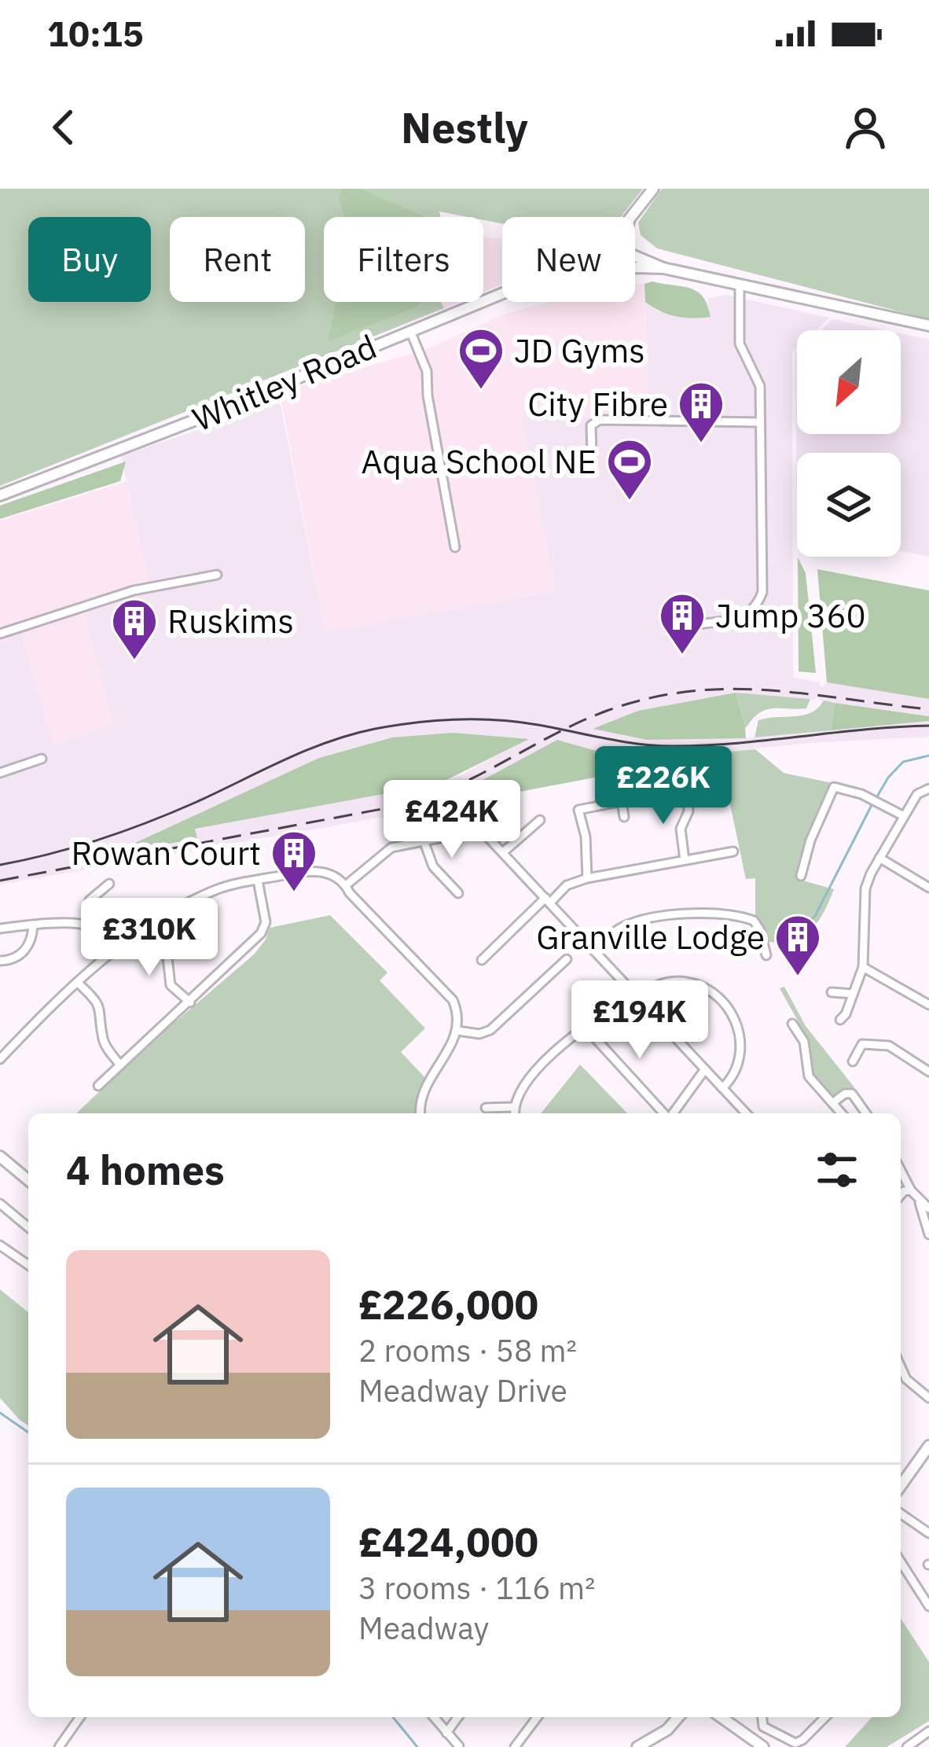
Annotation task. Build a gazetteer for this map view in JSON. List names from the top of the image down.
{
  "streets": {
    "main road": ["Whitley Road"]
  },
  "places": {
    "sports": ["JD Gyms", "Aqua School NE"],
    "building": [
      "City Fibre",
      "Jump 360",
      "Ruskims",
      "Rowan Court",
      "Granville Lodge"
    ]
  },
  "north": "bottom left",
  "page": {
    "status": "10:15",
    "header": "Nestly",
    "chip": [
      "Buy",
      "Rent",
      "Filters",
      "New"
    ],
    "price": [
      "£226K",
      "£424K",
      "£310K",
      "£194K"
    ],
    "heading": "4 homes",
    "list": [
      {
        "name": "£226,000",
        "note": "2 rooms · 58 m² · Meadway Drive"
      },
      {
        "name": "£424,000",
        "note": "3 rooms · 116 m² · Meadway"
      }
    ]
  }
}
